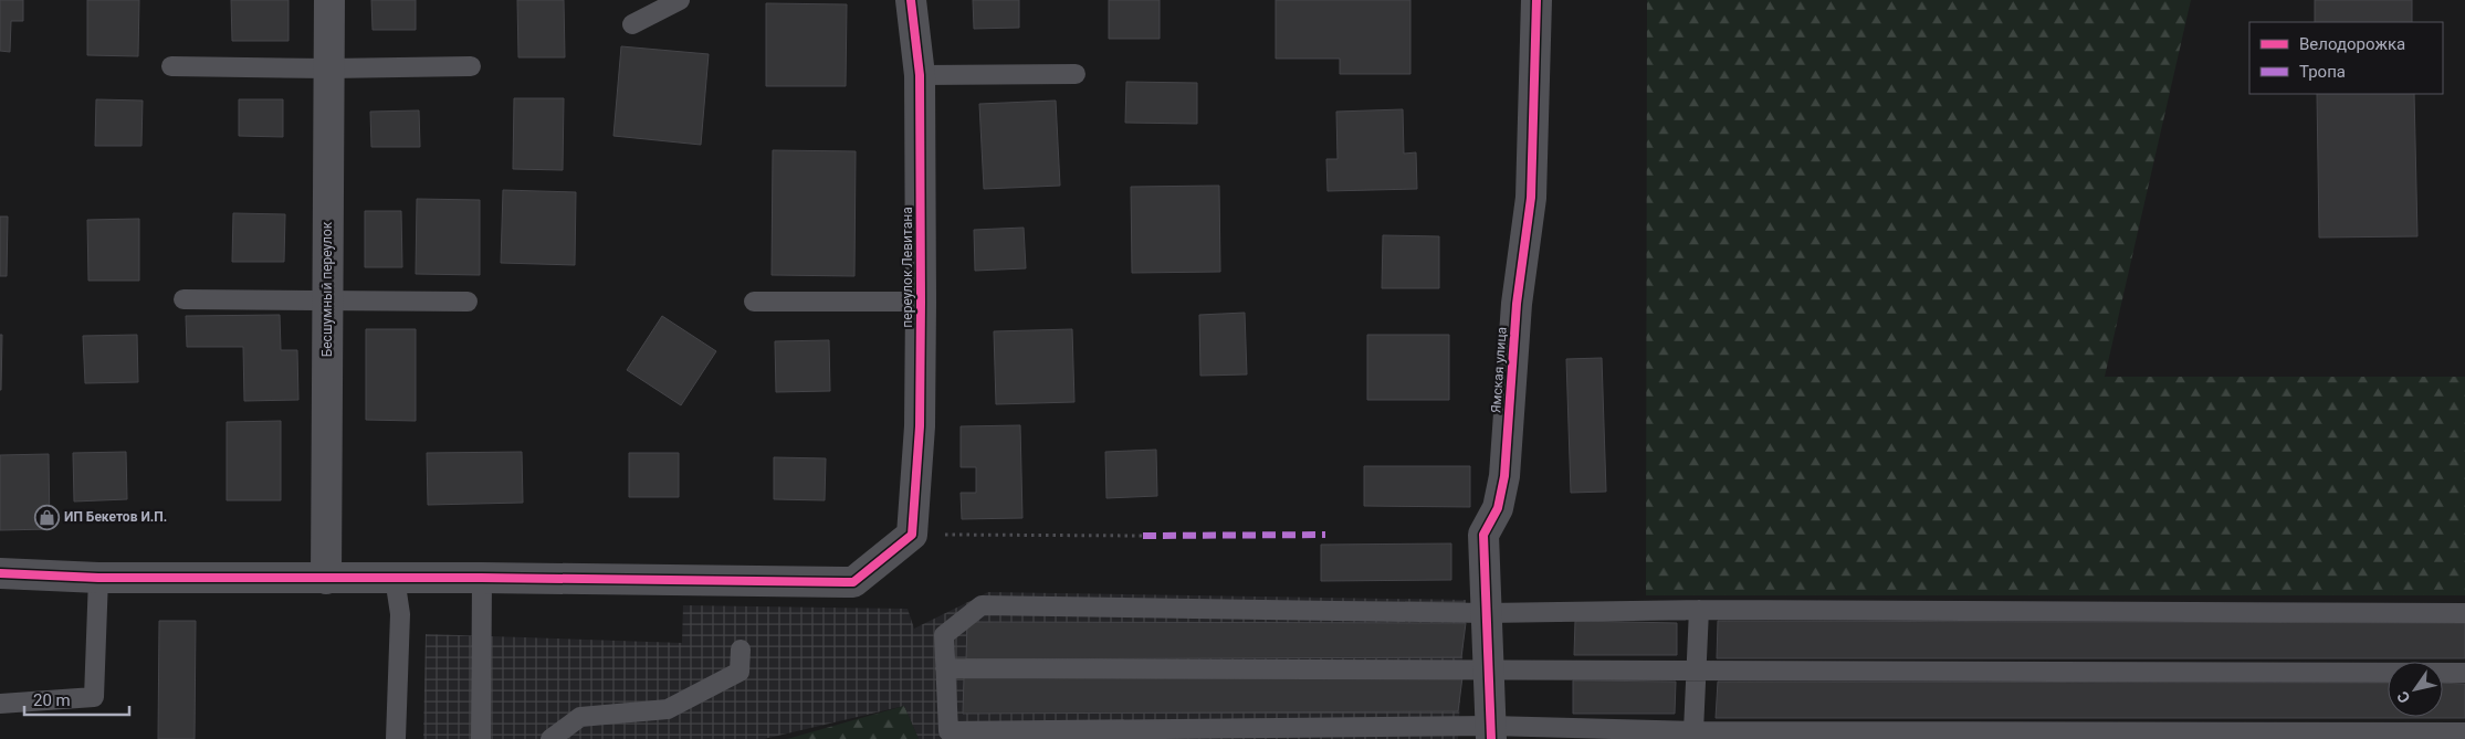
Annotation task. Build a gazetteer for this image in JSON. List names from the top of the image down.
{
  "streets": {
    "street": ["переулок Левитана", "Бесшумный переулок", "Ямская улица"]
  },
  "places": {
    "shop": ["ИП Бекетов И.П."]
  },
  "legend": ["Велодорожка", "Тропа"],
  "scale_bar": "20 m",
  "north": "bottom left"
}
